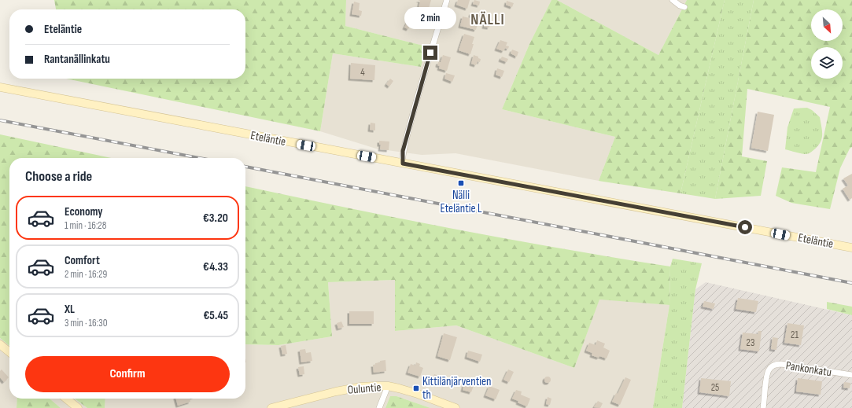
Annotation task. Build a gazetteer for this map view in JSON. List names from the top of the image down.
{
  "streets": {
    "main road": ["Eteläntie", "Ouluntie"],
    "street": ["Pankonkatu"]
  },
  "districts": ["NÄLLI"],
  "places": {
    "transit": ["Nälli Eteläntie L", "Kittilänjärventien th"]
  },
  "house_numbers": [
    "4",
    "21",
    "23",
    "25"
  ],
  "north": "bottom right",
  "page": {
    "bubble": "2 min",
    "banner": ["Eteläntie", "Rantanällinkatu"],
    "heading": "Choose a ride",
    "list": [
      {
        "name": "Economy",
        "note": "1 min · 16:28",
        "value": "€3.20"
      },
      {
        "name": "Comfort",
        "note": "2 min · 16:29",
        "value": "€4.33"
      },
      {
        "name": "XL",
        "note": "3 min · 16:30",
        "value": "€5.45"
      }
    ],
    "buttons": "Confirm"
  }
}
